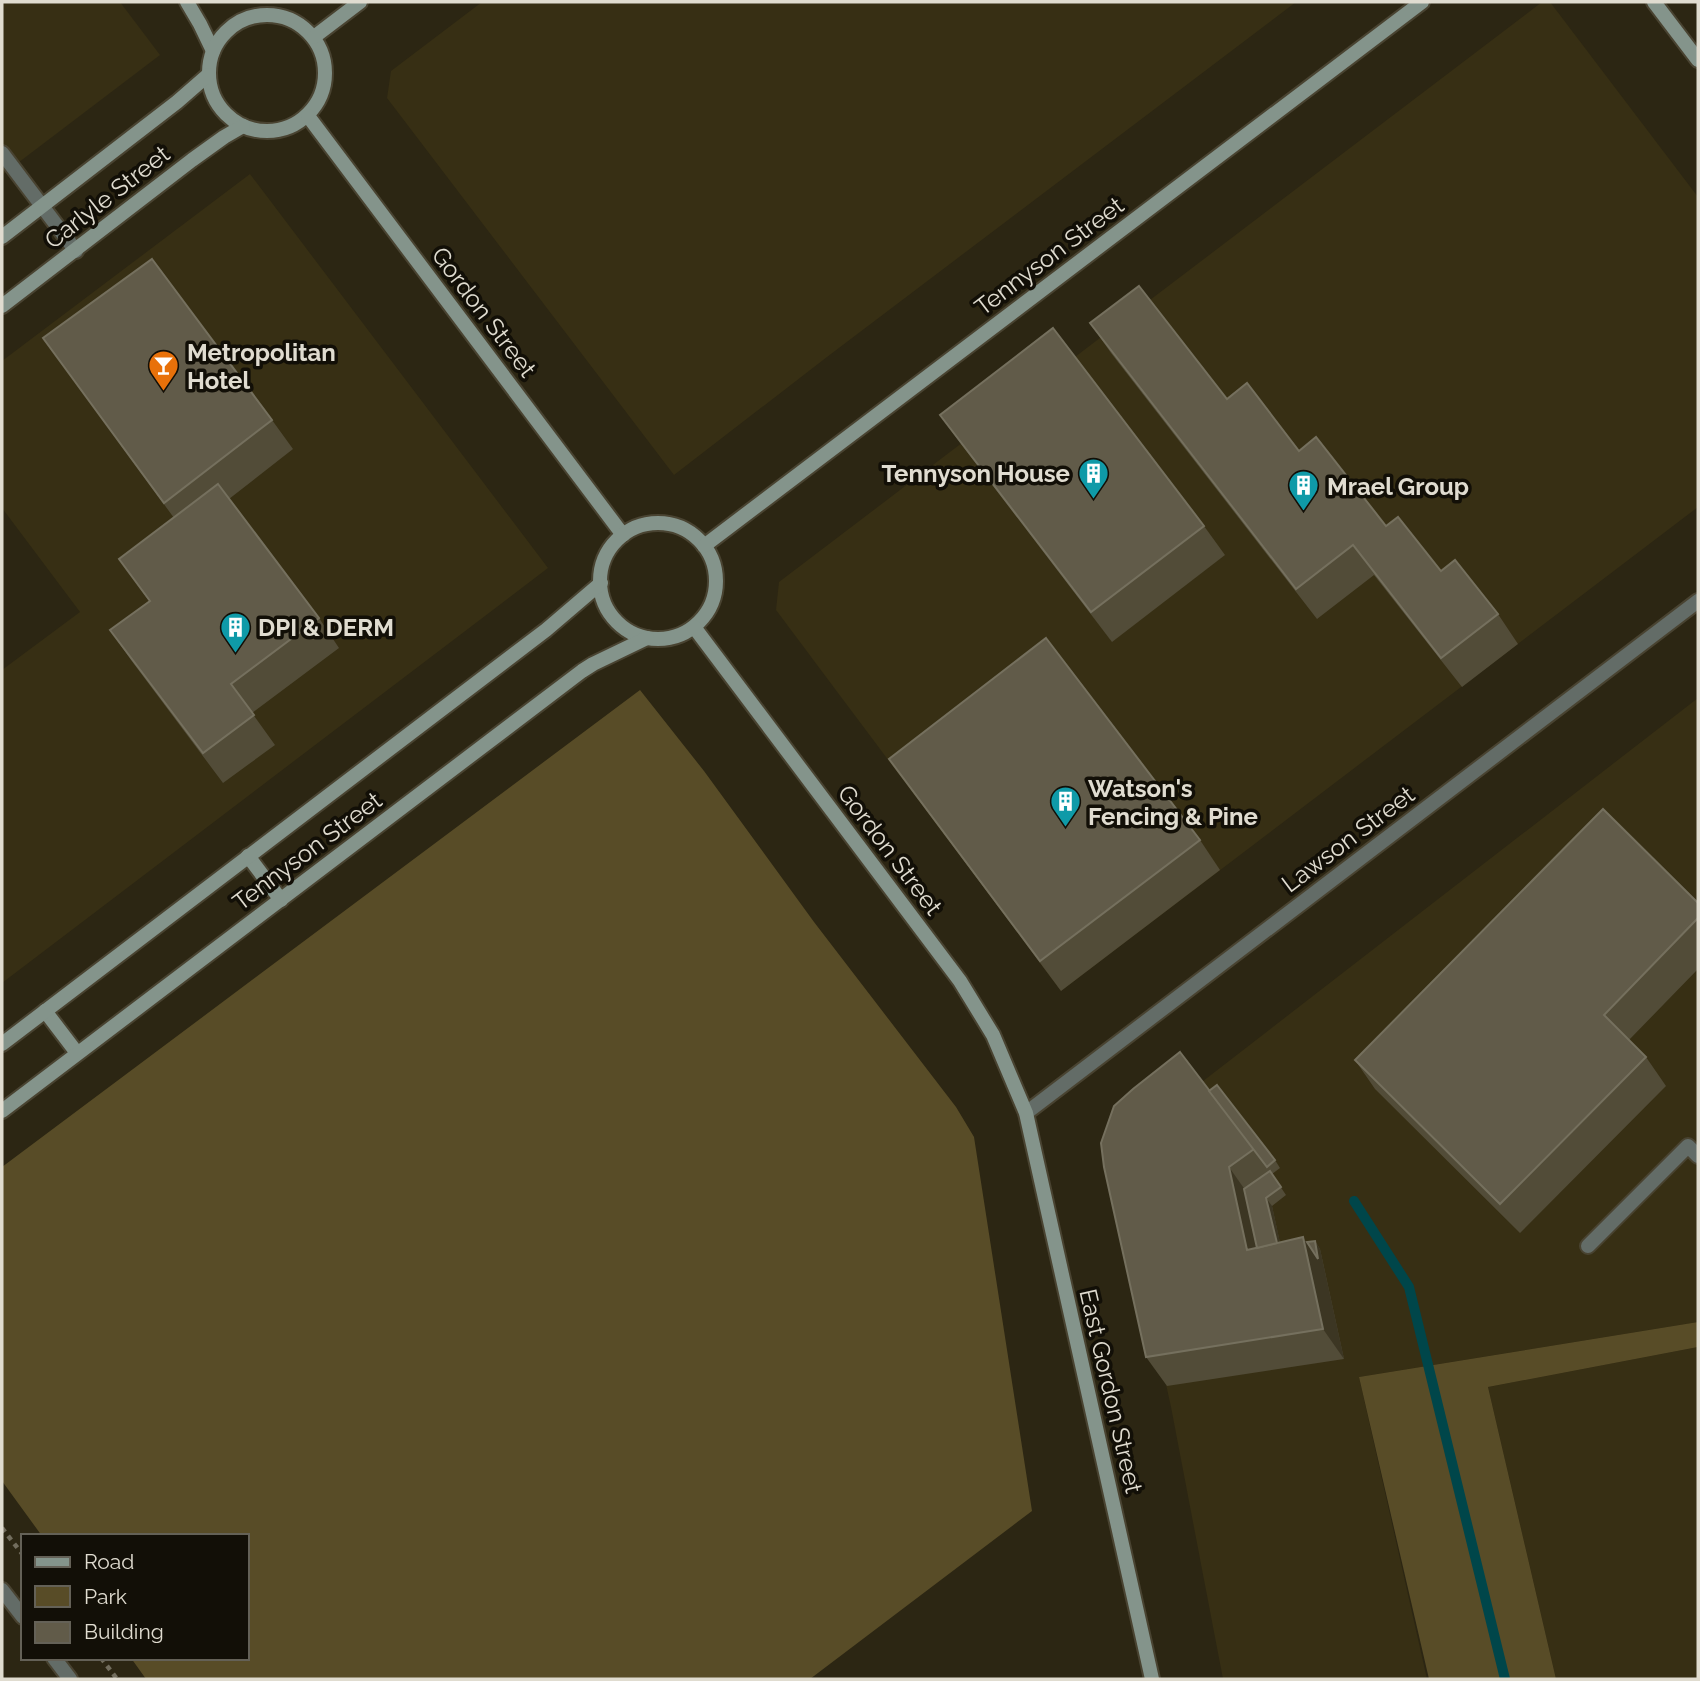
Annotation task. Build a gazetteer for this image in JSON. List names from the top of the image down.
{
  "streets": {
    "street": [
      "Carlyle Street",
      "Tennyson Street",
      "Gordon Street",
      "Lawson Street",
      "East Gordon Street"
    ]
  },
  "crossings": [
    ["Carlyle Street", "Gordon Street"],
    ["Tennyson Street", "Gordon Street"],
    ["Gordon Street", "Lawson Street"],
    ["Gordon Street", "East Gordon Street"],
    ["Lawson Street", "East Gordon Street"]
  ],
  "places": {
    "bar": ["Metropolitan Hotel"],
    "building": [
      "Tennyson House",
      "Mrael Group",
      "DPI & DERM",
      "Watson's Fencing & Pine"
    ]
  },
  "legend": ["Road", "Park", "Building"]
}
